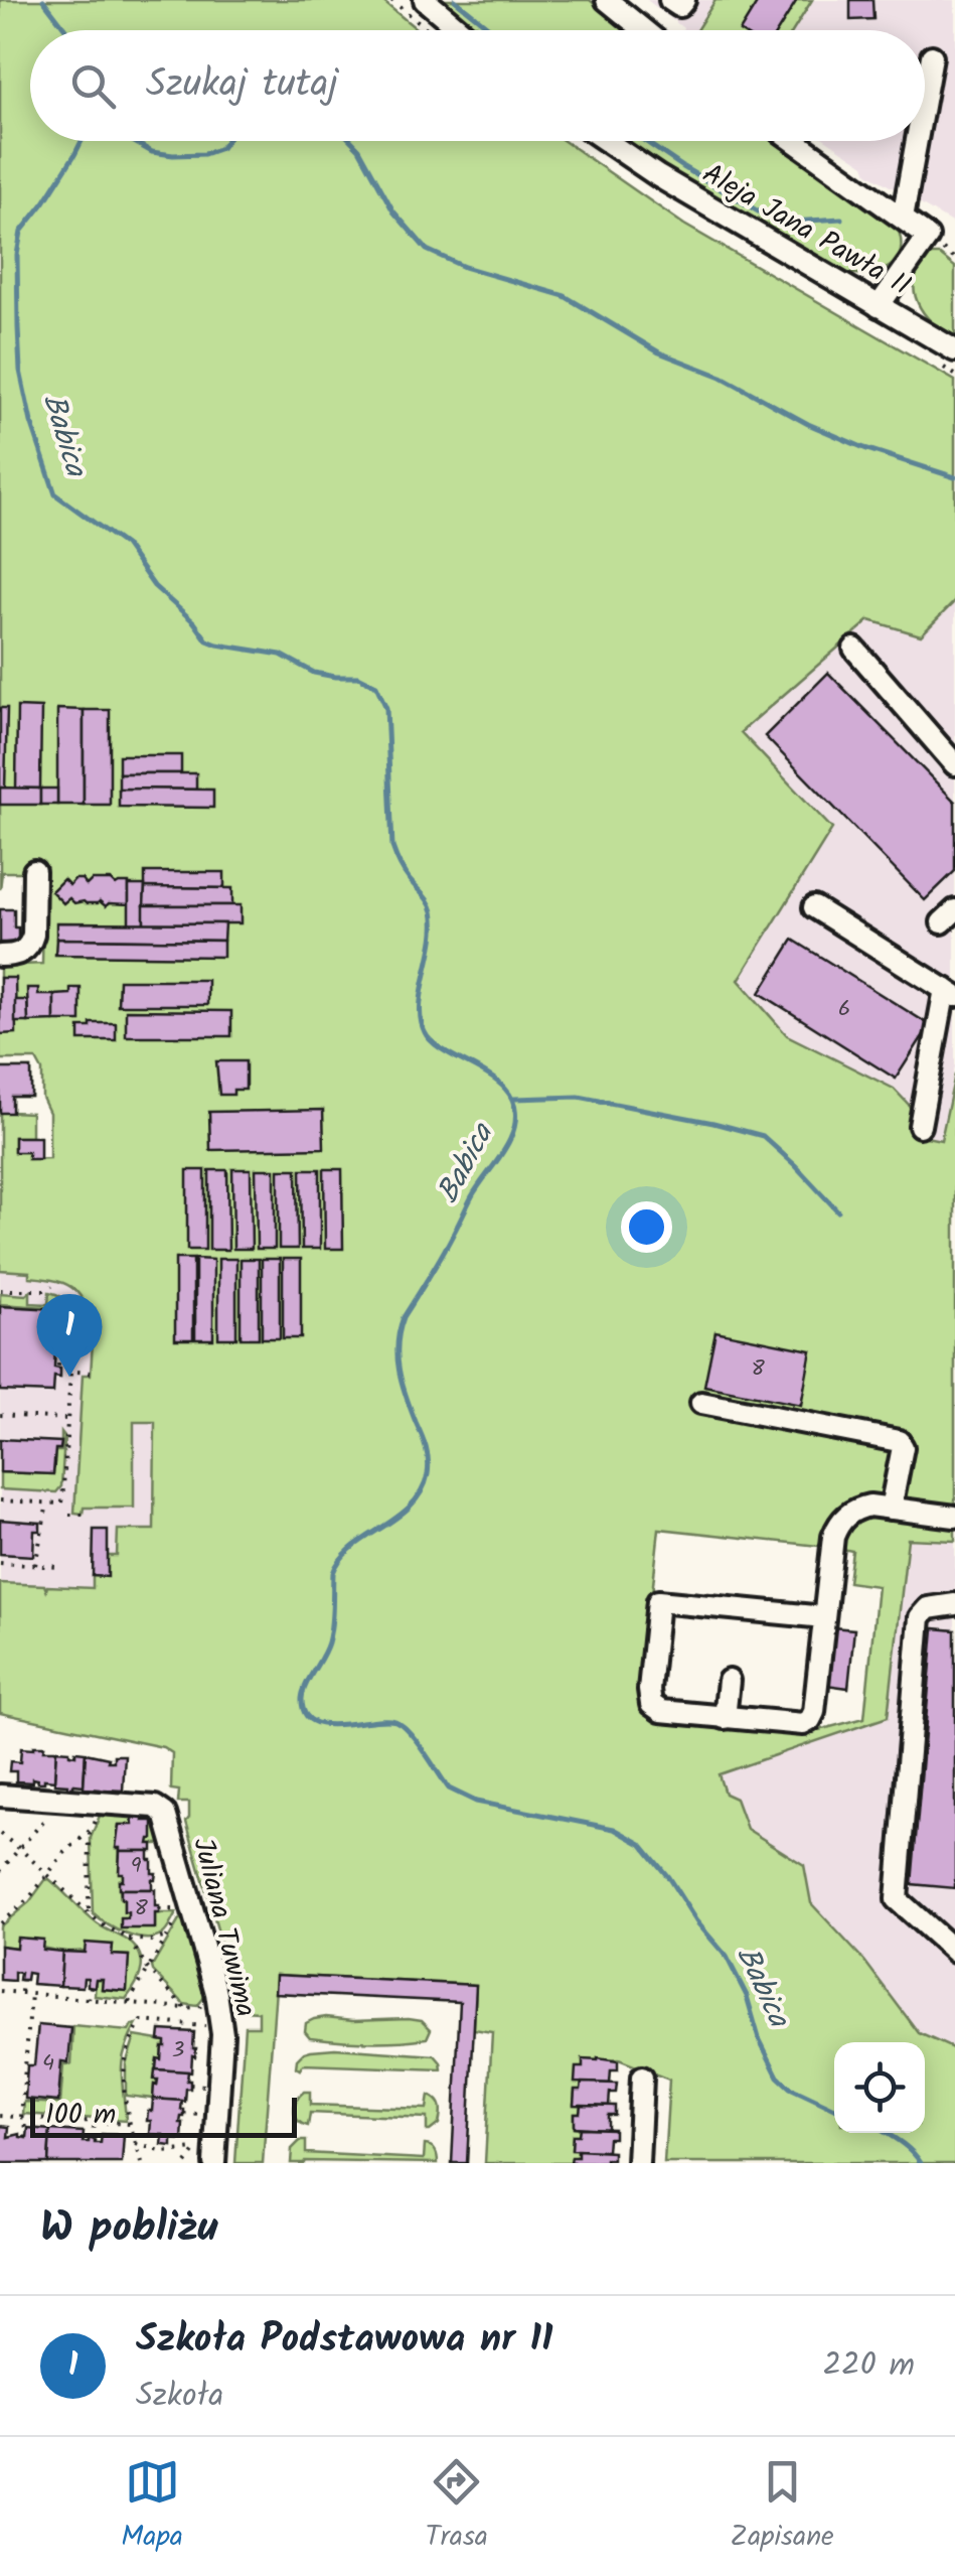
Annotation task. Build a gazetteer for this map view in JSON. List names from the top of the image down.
{
  "streets": {
    "street": ["Aleja Jana Pawła II", "Juliana Tuwima"]
  },
  "water": ["Babica"],
  "house_numbers": [
    "6",
    "8",
    "9",
    "8",
    "3",
    "4"
  ],
  "scale_bar": "100 m",
  "page": {
    "search": "Szukaj tutaj",
    "pins": "1",
    "scale": "100 m",
    "heading": "W pobliżu",
    "list": [
      {
        "mark": "1",
        "name": "Szkoła Podstawowa nr 11",
        "note": "Szkoła",
        "value": "220 m"
      }
    ],
    "nav": ["Mapa", "Trasa", "Zapisane"]
  }
}
